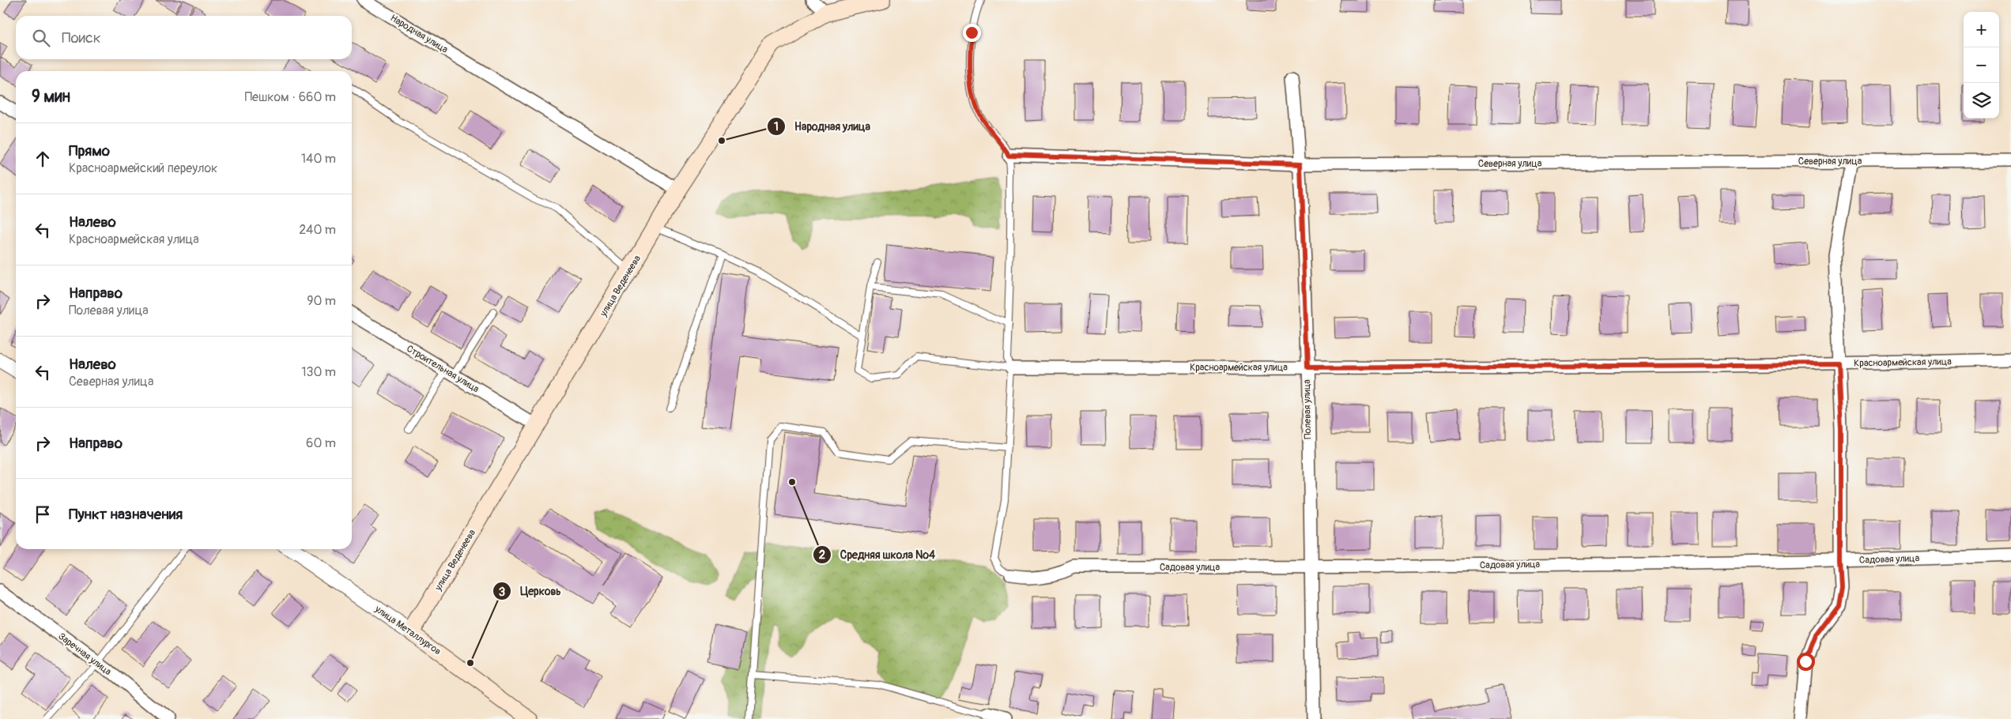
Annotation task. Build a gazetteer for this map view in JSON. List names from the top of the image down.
{
  "streets": {
    "main road": ["улица Веденеева", "улица Металлургов"],
    "street": [
      "Народная улица",
      "Северная улица",
      "Красноармейская улица",
      "Строительная улица",
      "Полевая улица",
      "Садовая улица",
      "Заречная улица"
    ]
  },
  "crossings": [
    ["Народная улица", "улица Веденеева"],
    ["Северная улица", "Полевая улица"],
    ["улица Веденеева", "Строительная улица"],
    ["улица Веденеева", "улица Металлургов"],
    ["Красноармейская улица", "Полевая улица"],
    ["Полевая улица", "Садовая улица"]
  ],
  "places": ["Народная улица", "Средняя школа №4", "Церковь"],
  "page": {
    "map_buttons": ["+", "−"],
    "search": "Поиск",
    "heading": ["9 мин", "Пешком · 660 m"],
    "list": [
      ["Прямо", "Красноармейский переулок", "140 m"],
      ["Налево", "Красноармейская улица", "240 m"],
      ["Направо", "Полевая улица", "90 m"],
      ["Налево", "Северная улица", "130 m"],
      ["Направо", "60 m"],
      "Пункт назначения"
    ]
  }
}
